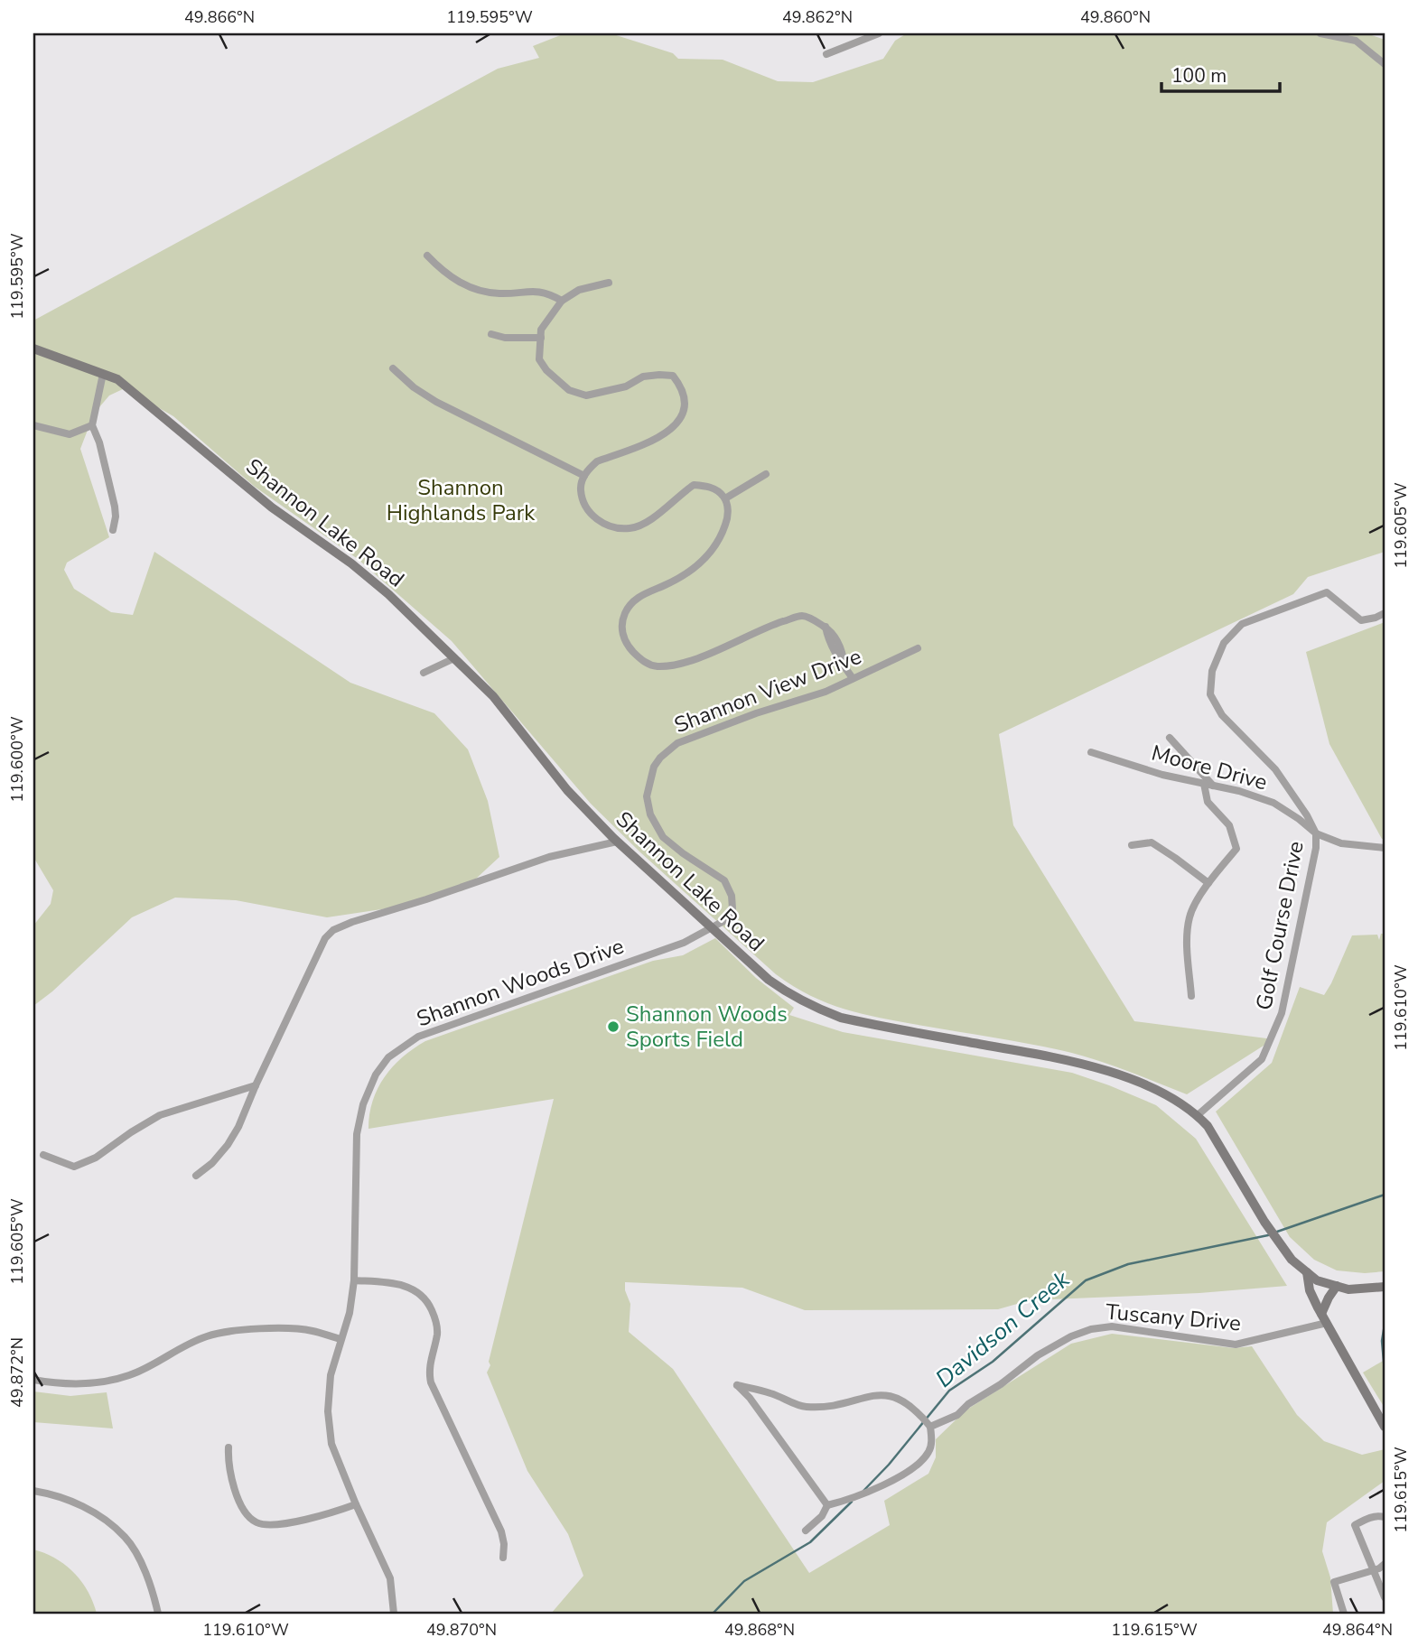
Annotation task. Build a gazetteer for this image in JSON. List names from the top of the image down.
{
  "streets": {
    "main road": ["Shannon Lake Road"],
    "street": [
      "Shannon View Drive",
      "Moore Drive",
      "Golf Course Drive",
      "Shannon Woods Drive",
      "Tuscany Drive"
    ]
  },
  "crossings": [
    ["Shannon Lake Road", "Shannon View Drive"],
    ["Shannon Lake Road", "Golf Course Drive"],
    ["Shannon Lake Road", "Shannon Woods Drive"],
    ["Shannon View Drive", "Shannon Woods Drive"],
    ["Moore Drive", "Golf Course Drive"]
  ],
  "water": ["Davidson Creek"],
  "parks": ["Shannon Highlands Park"],
  "places": ["Shannon Woods Sports Field"],
  "scale_bar": "100 m",
  "coordinates": [
    "49.866°N",
    "119.595°W",
    "49.862°N",
    "49.860°N",
    "119.605°W",
    "119.600°W",
    "119.610°W",
    "49.872°N",
    "119.615°W",
    "49.870°N",
    "49.868°N",
    "49.864°N"
  ]
}
